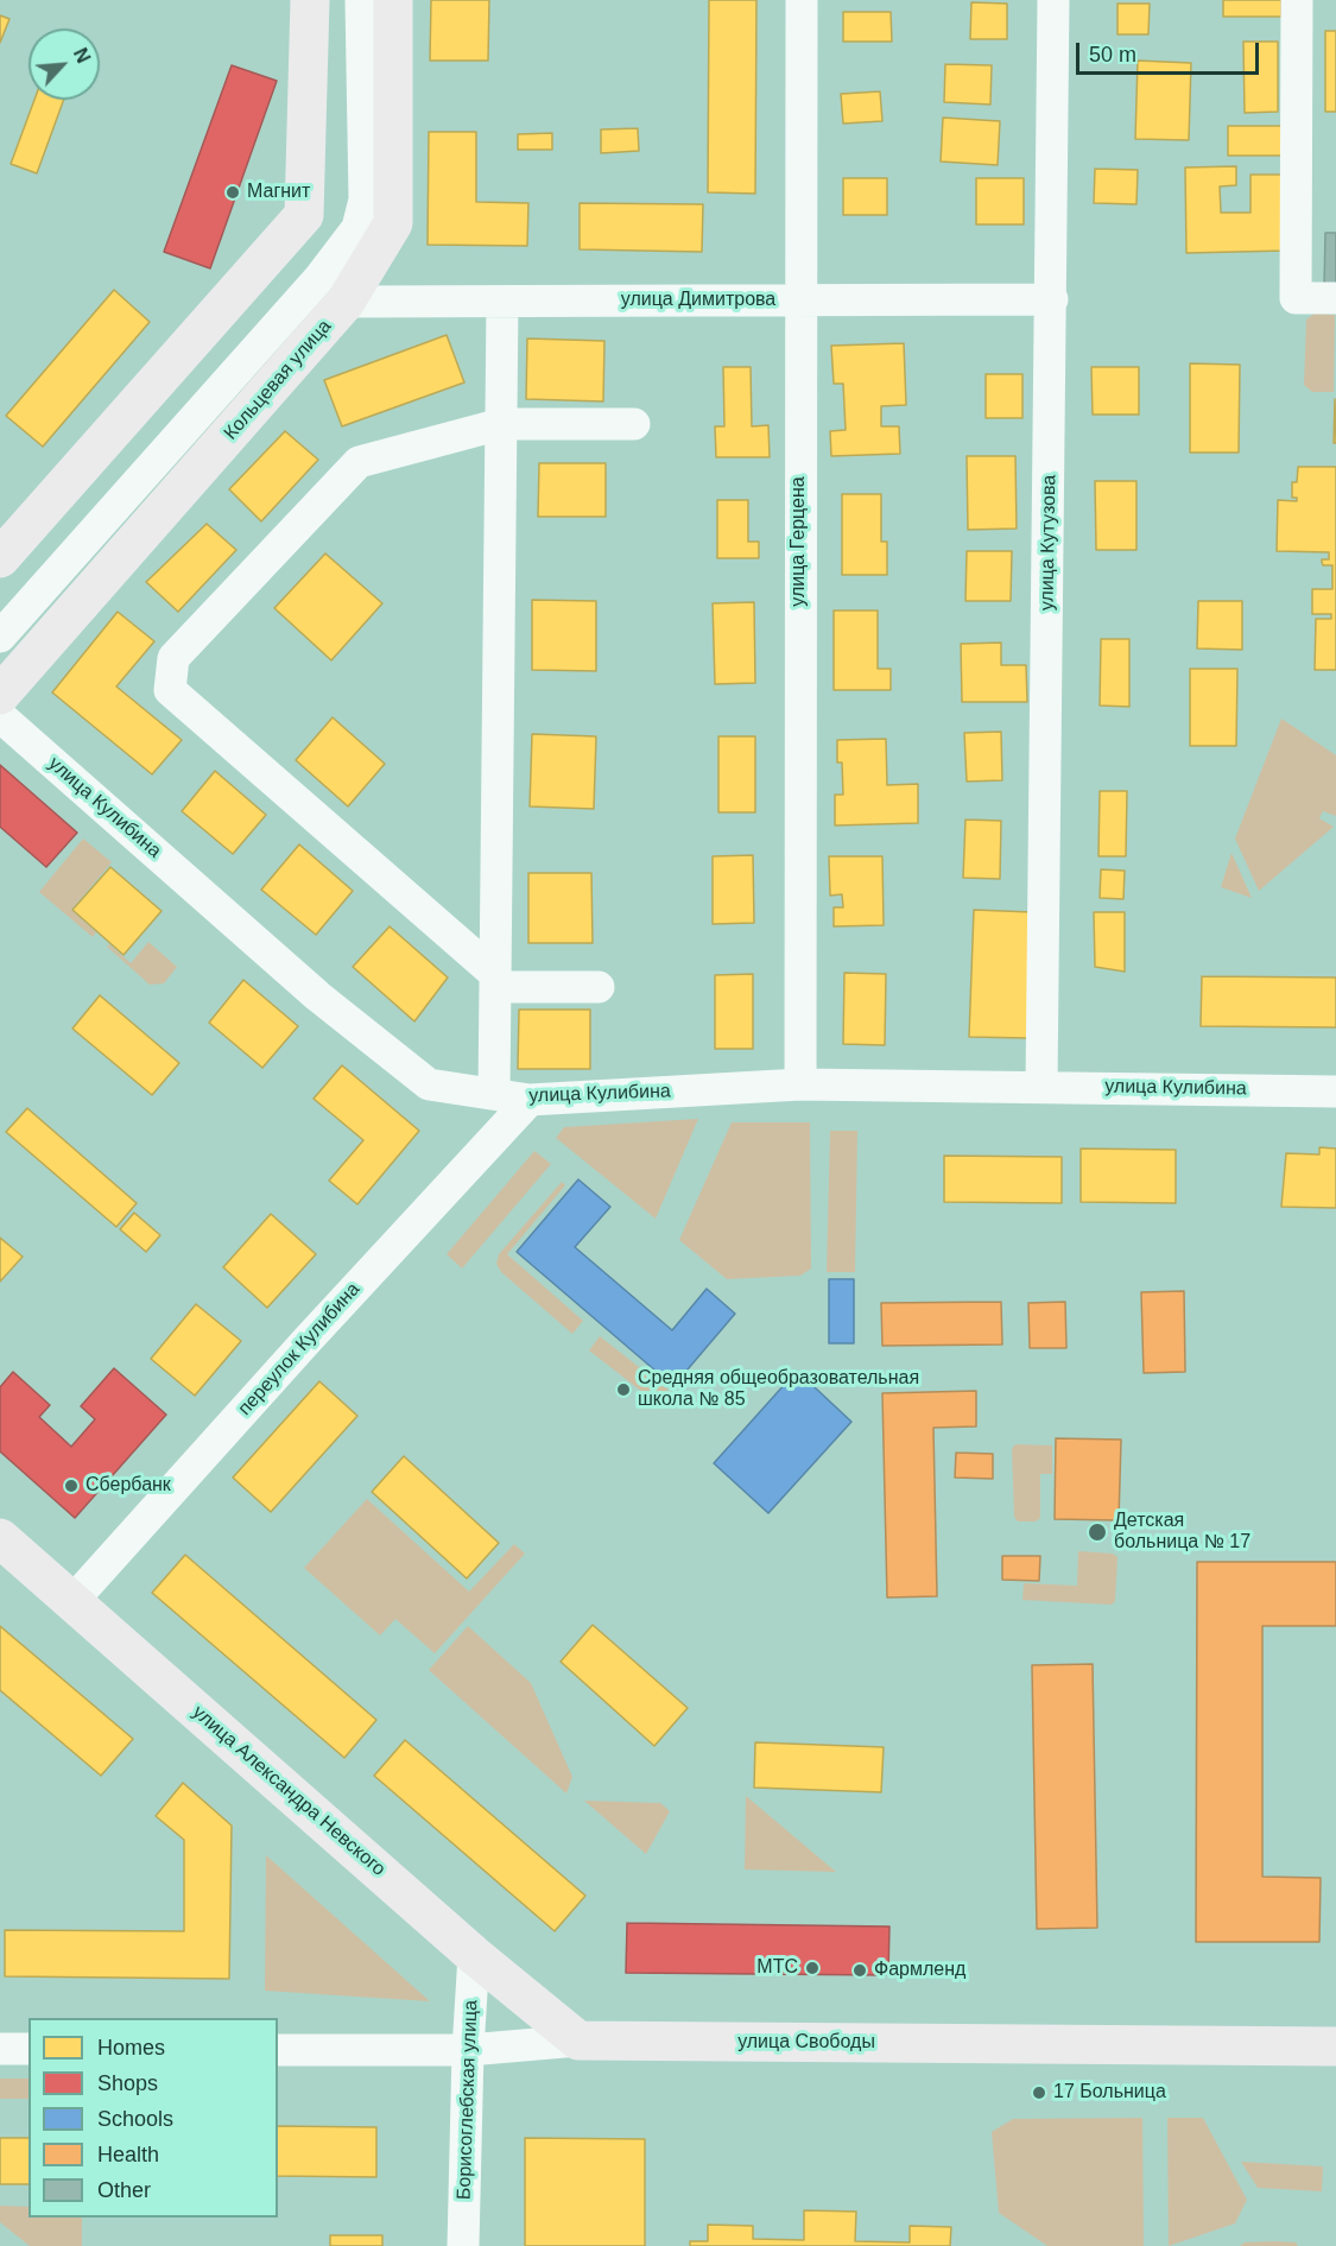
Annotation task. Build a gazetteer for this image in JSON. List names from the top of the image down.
{
  "streets": {
    "main road": ["Кольцевая улица", "улица Александра Невского", "улица Свободы"],
    "street": [
      "улица Димитрова",
      "улица Герцена",
      "улица Кутузова",
      "улица Кулибина",
      "переулок Кулибина",
      "Борисоглебская улица"
    ]
  },
  "crossings": [
    ["улица Димитрова", "Кольцевая улица"],
    ["улица Димитрова", "улица Герцена"],
    ["улица Димитрова", "улица Кутузова"],
    ["улица Герцена", "улица Кулибина"],
    ["улица Кутузова", "улица Кулибина"],
    ["улица Кулибина", "переулок Кулибина"],
    ["переулок Кулибина", "улица Александра Невского"],
    ["улица Александра Невского", "улица Свободы"],
    ["улица Александра Невского", "Борисоглебская улица"],
    ["улица Свободы", "Борисоглебская улица"]
  ],
  "places": [
    "Магнит",
    "Средняя общеобразовательная школа № 85",
    "Сбербанк",
    "Детская больница № 17",
    "МТС",
    "Фармленд",
    "17 Больница"
  ],
  "legend": [
    "Homes",
    "Shops",
    "Schools",
    "Health",
    "Other"
  ],
  "scale_bar": "50 m",
  "north": "top right"
}
